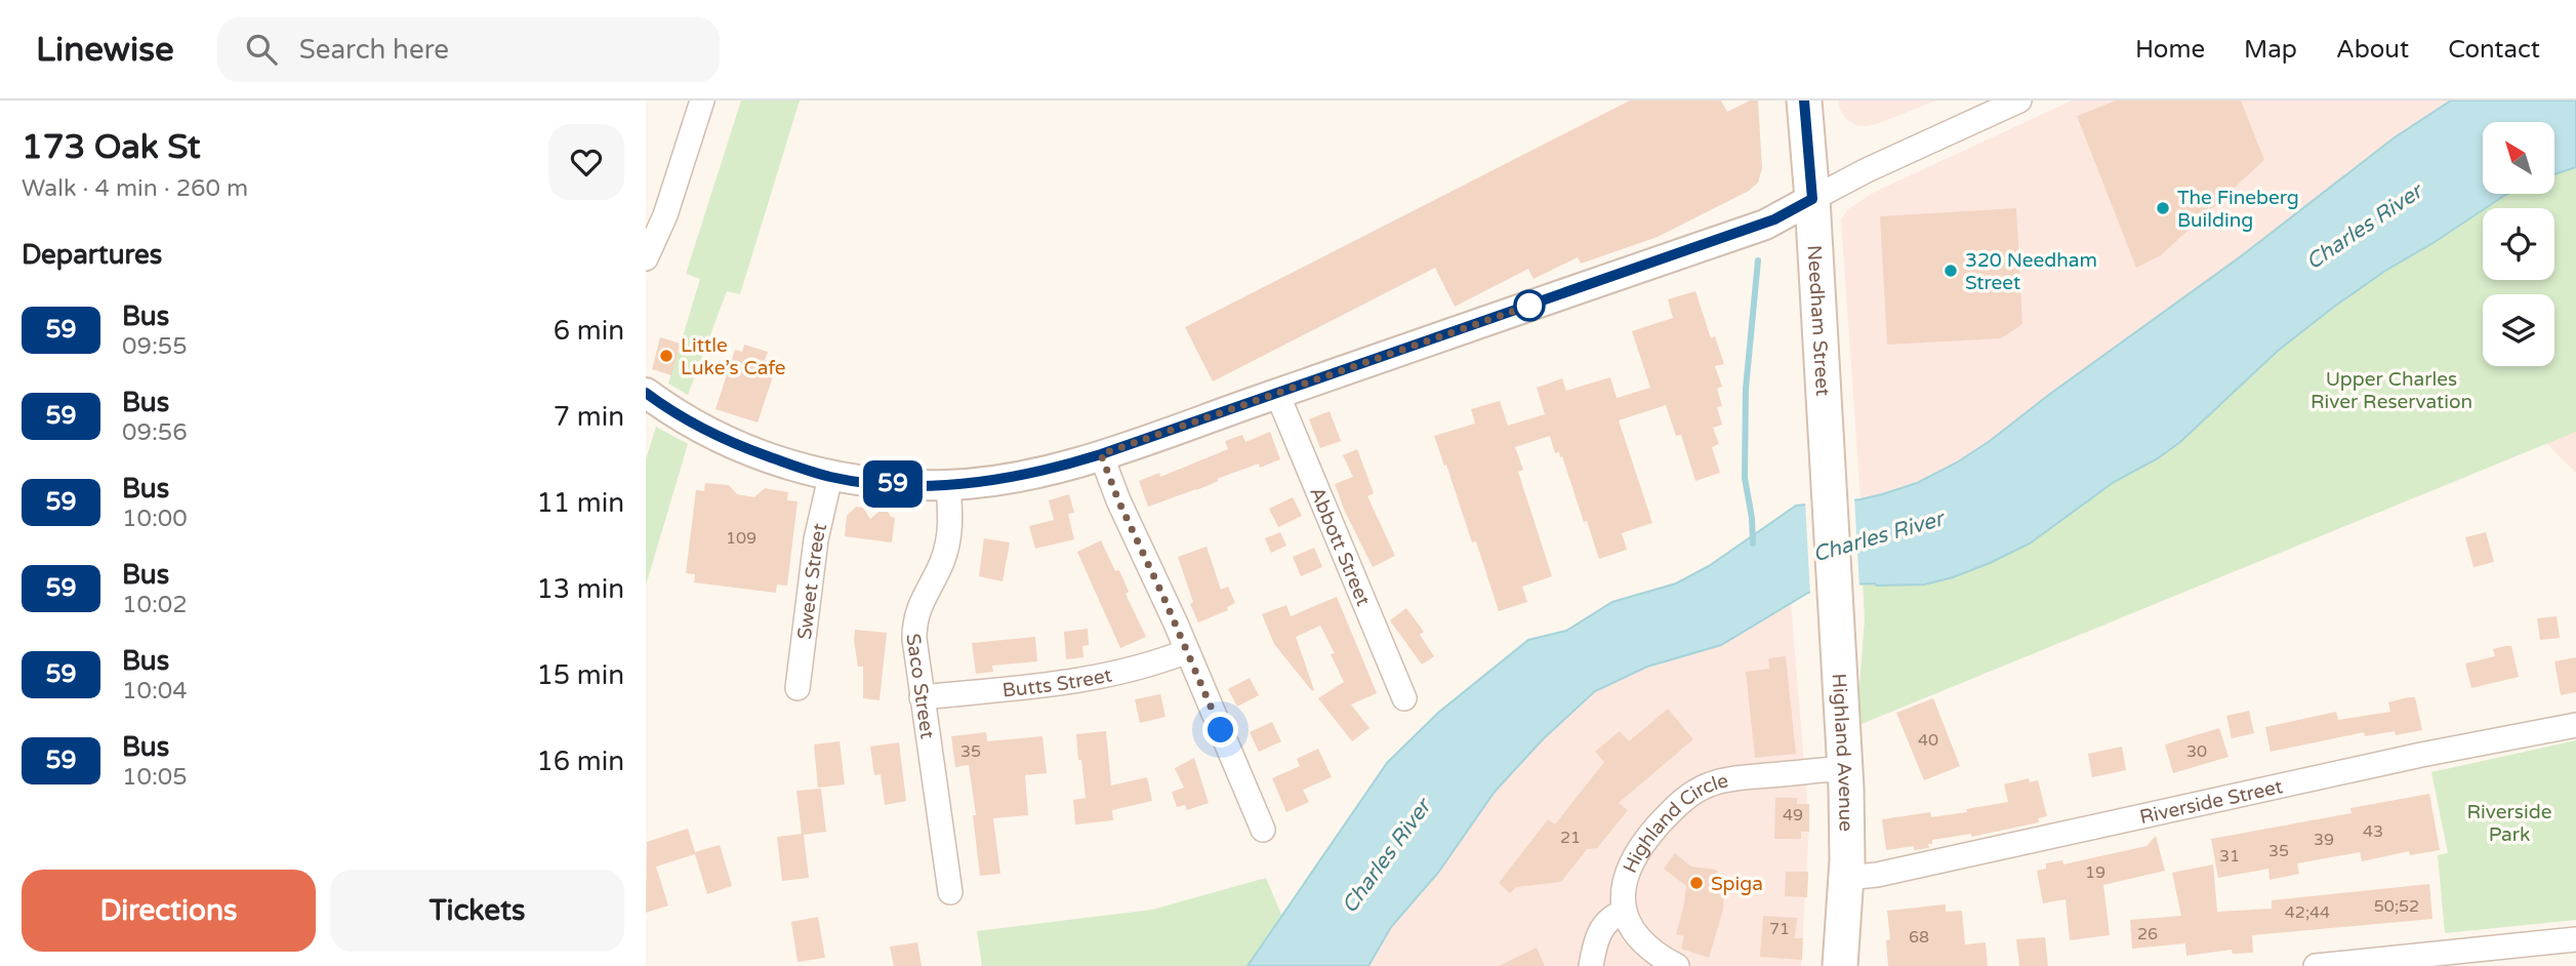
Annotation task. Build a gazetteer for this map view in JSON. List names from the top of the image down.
{
  "streets": {
    "main road": ["Needham Street", "Highland Avenue"],
    "street": [
      "Abbott Street",
      "Sweet Street",
      "Butts Street",
      "Saco Street",
      "Riverside Street",
      "Highland Circle"
    ]
  },
  "crossings": [
    ["Needham Street", "Highland Avenue"],
    ["Butts Street", "Saco Street"],
    ["Highland Avenue", "Riverside Street"],
    ["Highland Avenue", "Highland Circle"]
  ],
  "water": ["Charles River"],
  "parks": ["Upper Charles River Reservation", "Riverside Park"],
  "places": [
    "The Fineberg Building",
    "320 Needham Street",
    "Little Luke’s Cafe",
    "Spiga"
  ],
  "lines": ["bus line 59"],
  "house_numbers": [
    "109",
    "40",
    "35",
    "30",
    "49",
    "43",
    "21",
    "39",
    "35",
    "31",
    "19",
    "50;52",
    "42;44",
    "71",
    "26",
    "68"
  ],
  "north": "top left",
  "page": {
    "header": "Linewise",
    "search": "Search here",
    "nav": [
      "Home",
      "Map",
      "About",
      "Contact"
    ],
    "heading": [
      ["173 Oak St", "Walk · 4 min · 260 m"],
      "Departures"
    ],
    "on_map": "59",
    "list": [
      {
        "mark": "59",
        "name": "Bus",
        "note": "09:55",
        "value": "6 min"
      },
      {
        "mark": "59",
        "name": "Bus",
        "note": "09:56",
        "value": "7 min"
      },
      {
        "mark": "59",
        "name": "Bus",
        "note": "10:00",
        "value": "11 min"
      },
      {
        "mark": "59",
        "name": "Bus",
        "note": "10:02",
        "value": "13 min"
      },
      {
        "mark": "59",
        "name": "Bus",
        "note": "10:04",
        "value": "15 min"
      },
      {
        "mark": "59",
        "name": "Bus",
        "note": "10:05",
        "value": "16 min"
      }
    ],
    "buttons": ["Directions", "Tickets"]
  }
}
